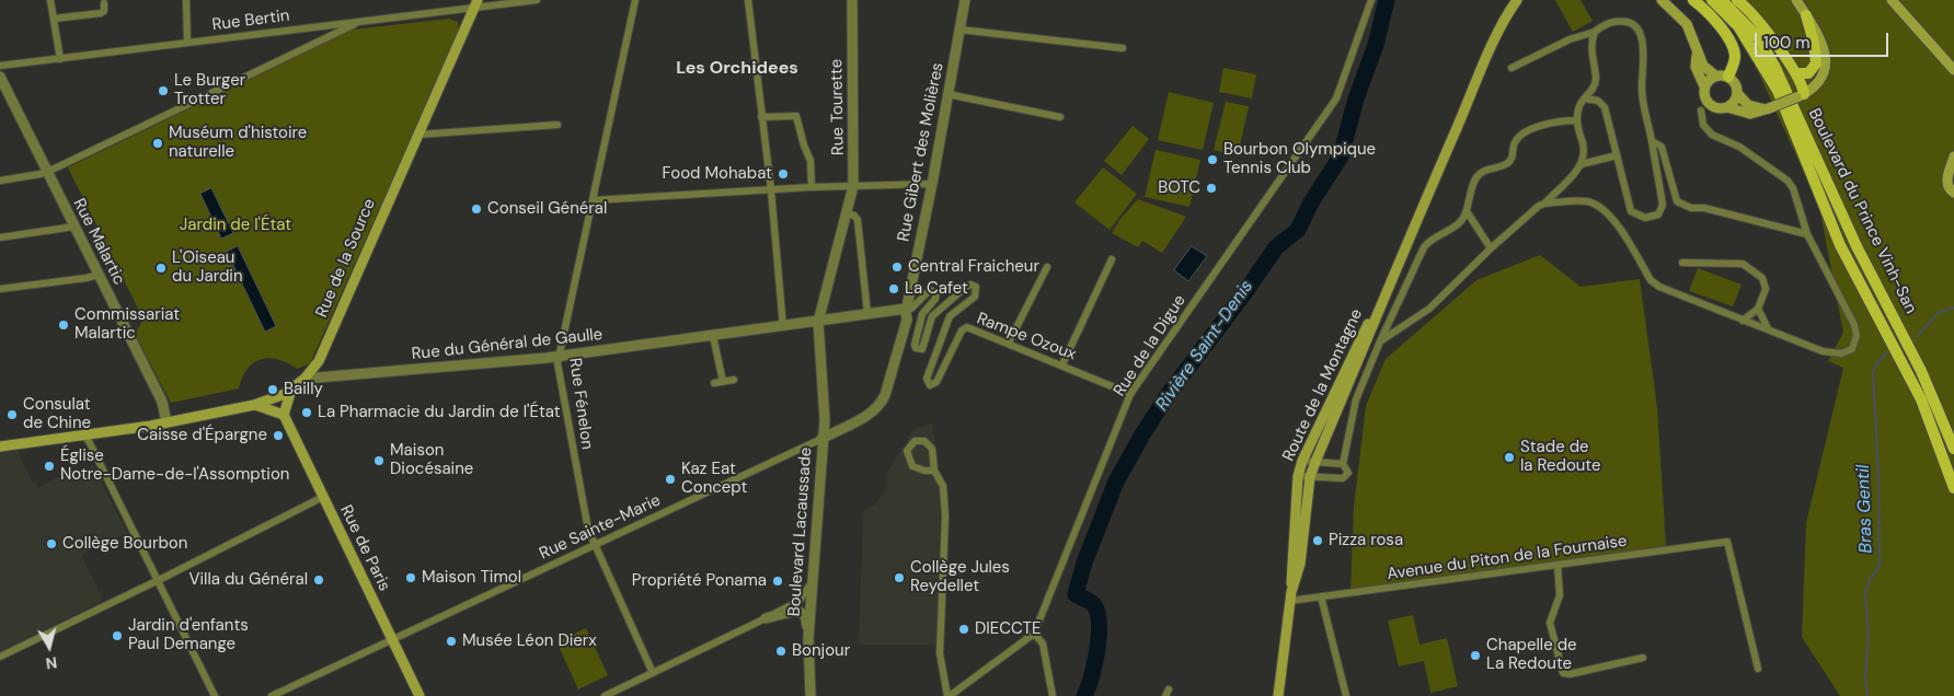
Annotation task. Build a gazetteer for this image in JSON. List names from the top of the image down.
{
  "streets": {
    "main road": [
      "Boulevard du Prince Vinh-San",
      "Rue de la Source",
      "Route de la Montagne",
      "Rue de Paris"
    ],
    "street": [
      "Rue Bertin",
      "Rue Tourette",
      "Rue Gibert des Molières",
      "Rue Malartic",
      "Rampe Ozoux",
      "Rue du Général de Gaulle",
      "Rue de la Digue",
      "Rue Fénelon",
      "Rue Sainte-Marie",
      "Boulevard Lacaussade",
      "Avenue du Piton de la Fournaise"
    ]
  },
  "crossings": [
    ["Rue Bertin", "Rue de la Source"],
    ["Rue Tourette", "Rue du Général de Gaulle"],
    ["Rue Gibert des Molières", "Rampe Ozoux"],
    ["Rue Gibert des Molières", "Rue du Général de Gaulle"],
    ["Rue Gibert des Molières", "Boulevard Lacaussade"],
    ["Rue de la Source", "Rue du Général de Gaulle"],
    ["Rampe Ozoux", "Rue du Général de Gaulle"],
    ["Rampe Ozoux", "Rue de la Digue"],
    ["Rampe Ozoux", "Boulevard Lacaussade"],
    ["Rue du Général de Gaulle", "Rue Fénelon"],
    ["Rue du Général de Gaulle", "Boulevard Lacaussade"],
    ["Route de la Montagne", "Avenue du Piton de la Fournaise"],
    ["Rue Fénelon", "Rue Sainte-Marie"],
    ["Rue Sainte-Marie", "Boulevard Lacaussade"],
    ["Rue Sainte-Marie", "Rue de Paris"]
  ],
  "districts": ["Les Orchidees"],
  "water": ["Rivière Saint-Denis", "Bras Gentil"],
  "parks": ["Jardin de l'État"],
  "places": [
    "Le Burger Trotter",
    "Muséum d'histoire naturelle",
    "Bourbon Olympique Tennis Club",
    "Food Mohabat",
    "BOTC",
    "Conseil Général",
    "Central Fraicheur",
    "L'Oiseau du Jardin",
    "La Cafet",
    "Commissariat Malartic",
    "Bailly",
    "La Pharmacie du Jardin de l'État",
    "Consulat de Chine",
    "Caisse d'Épargne",
    "Stade de la Redoute",
    "Maison Diocésaine",
    "Église Notre-Dame-de-l'Assomption",
    "Kaz Eat Concept",
    "Pizza rosa",
    "Collège Bourbon",
    "Maison Timol",
    "Collège Jules Reydellet",
    "Villa du Général",
    "Propriété Ponama",
    "DIECCTE",
    "Jardin d'enfants Paul Demange",
    "Musée Léon Dierx",
    "Bonjour",
    "Chapelle de La Redoute"
  ],
  "scale_bar": "100 m",
  "north": "bottom"
}
